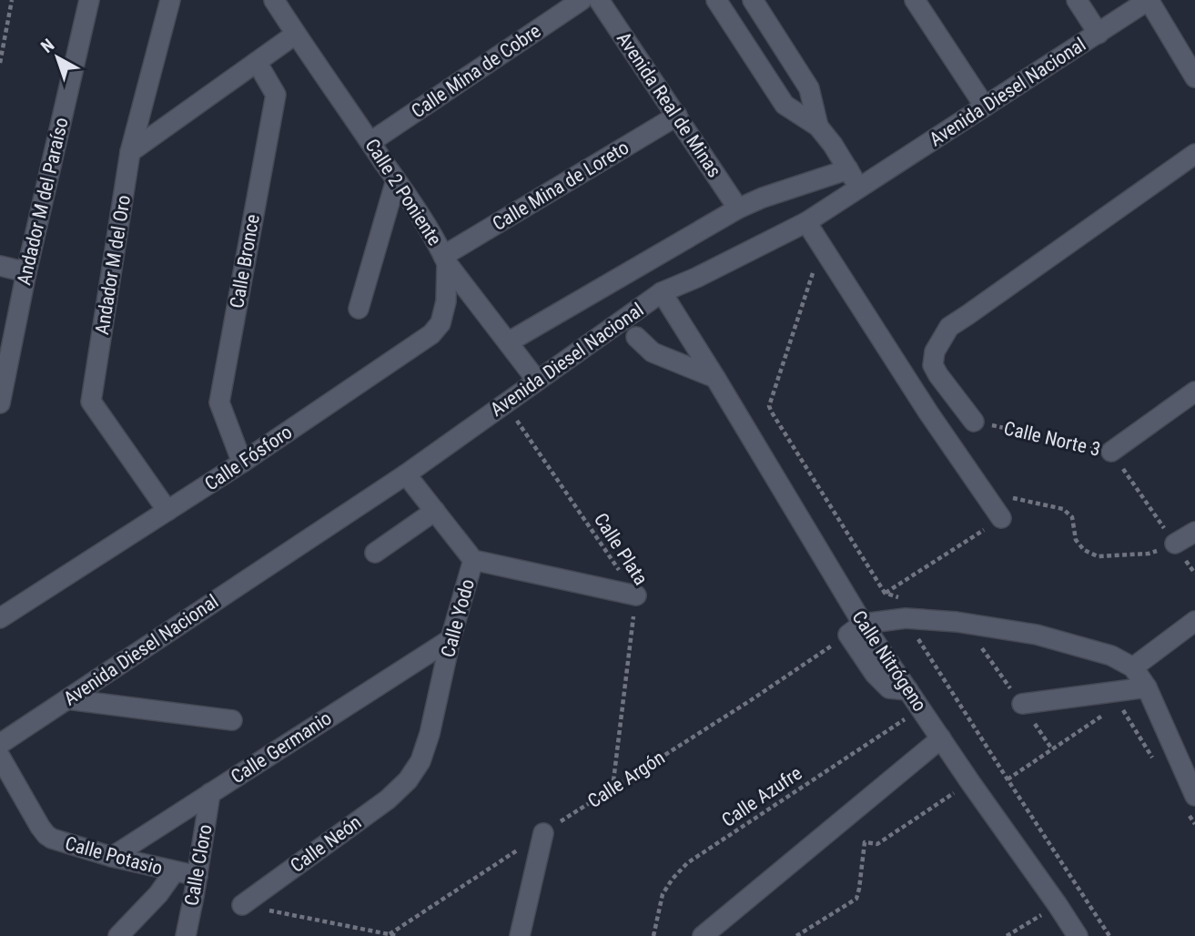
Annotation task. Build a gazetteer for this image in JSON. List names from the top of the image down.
{
  "streets": {
    "street": [
      "Calle Mina de Cobre",
      "Avenida Diesel Nacional",
      "Avenida Real de Minas",
      "Calle Mina de Loreto",
      "Calle 2 Poniente",
      "Andador M del Paraíso",
      "Calle Bronce",
      "Andador M del Oro",
      "Calle Norte 3",
      "Calle Fósforo",
      "Calle Yodo",
      "Calle Nitrógeno",
      "Calle Germanio",
      "Calle Neón",
      "Calle Potasio",
      "Calle Cloro"
    ],
    "path": ["Calle Plata", "Calle Argón", "Calle Azufre"]
  },
  "crossings": [
    ["Calle Mina de Cobre", "Calle 2 Poniente"],
    ["Avenida Diesel Nacional", "Calle 2 Poniente"],
    ["Avenida Diesel Nacional", "Calle Yodo"],
    ["Avenida Diesel Nacional", "Calle Nitrógeno"],
    ["Avenida Real de Minas", "Calle Mina de Loreto"],
    ["Calle Mina de Loreto", "Calle 2 Poniente"],
    ["Calle Mina de Loreto", "Calle Fósforo"],
    ["Calle 2 Poniente", "Calle Fósforo"],
    ["Calle Bronce", "Calle Fósforo"],
    ["Andador M del Oro", "Calle Fósforo"],
    ["Calle Plata", "Calle Argón"],
    ["Calle Yodo", "Calle Germanio"],
    ["Calle Yodo", "Calle Neón"],
    ["Calle Nitrógeno", "Calle Argón"],
    ["Calle Nitrógeno", "Calle Azufre"],
    ["Calle Germanio", "Calle Potasio"],
    ["Calle Germanio", "Calle Cloro"],
    ["Calle Potasio", "Calle Cloro"]
  ],
  "north": "top left"
}
